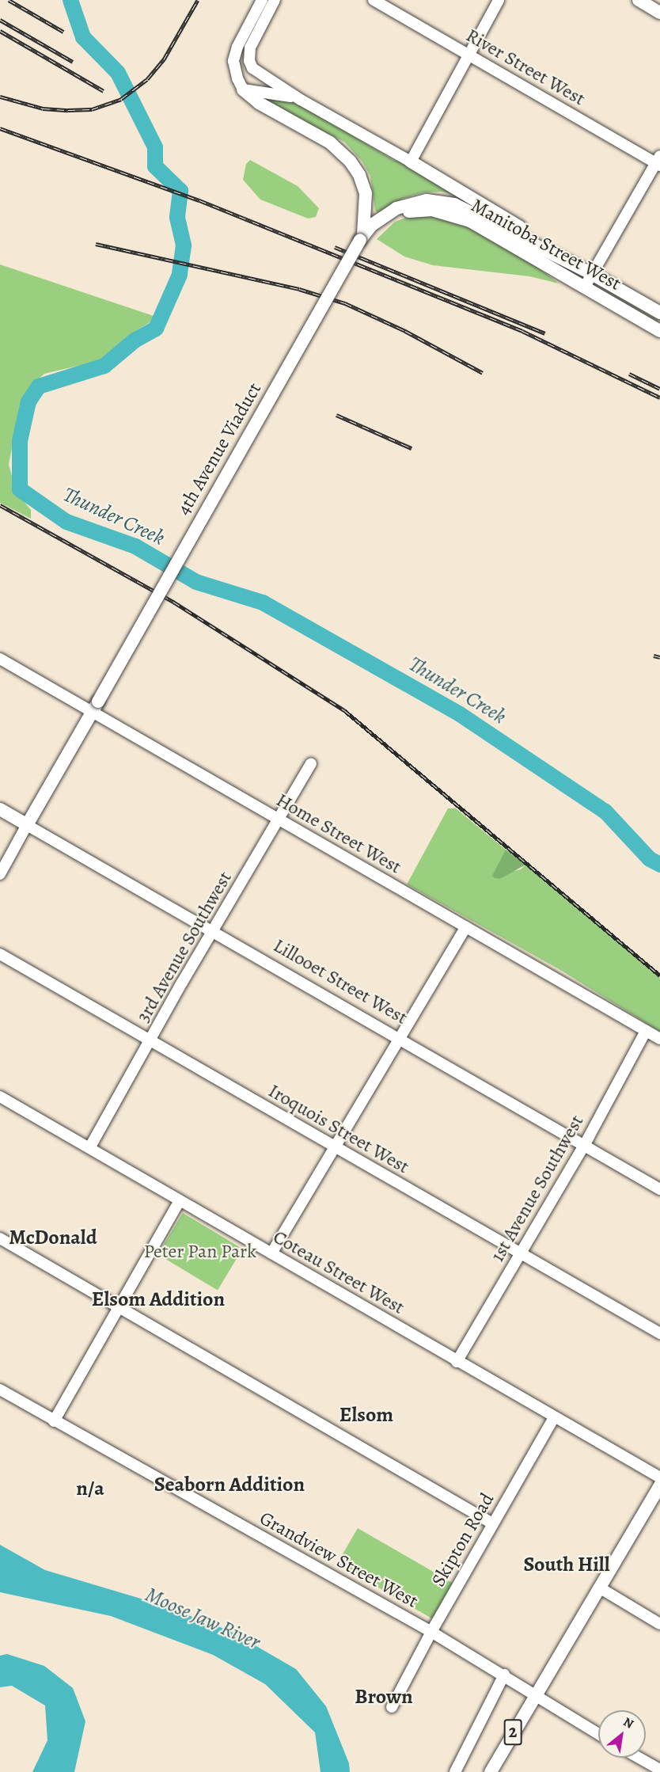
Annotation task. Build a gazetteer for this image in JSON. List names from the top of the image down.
{
  "streets": {
    "main road": [
      "Manitoba Street West",
      "4th Avenue Viaduct",
      "Lillooet Street West",
      "2"
    ],
    "street": [
      "River Street West",
      "Home Street West",
      "3rd Avenue Southwest",
      "Iroquois Street West",
      "1st Avenue Southwest",
      "Coteau Street West",
      "Skipton Road",
      "Grandview Street West"
    ]
  },
  "crossings": [
    ["Manitoba Street West", "4th Avenue Viaduct"],
    ["4th Avenue Viaduct", "Home Street West"],
    ["4th Avenue Viaduct", "Lillooet Street West"],
    ["Home Street West", "3rd Avenue Southwest"],
    ["Home Street West", "1st Avenue Southwest"],
    ["3rd Avenue Southwest", "Lillooet Street West"],
    ["3rd Avenue Southwest", "Iroquois Street West"],
    ["3rd Avenue Southwest", "Coteau Street West"],
    ["Lillooet Street West", "1st Avenue Southwest"],
    ["Iroquois Street West", "1st Avenue Southwest"],
    ["1st Avenue Southwest", "Coteau Street West"],
    ["Coteau Street West", "Skipton Road"],
    ["Skipton Road", "Grandview Street West"],
    ["Grandview Street West", "2"]
  ],
  "districts": [
    "McDonald",
    "Elsom Addition",
    "Elsom",
    "Seaborn Addition",
    "n/a",
    "South Hill",
    "Brown"
  ],
  "water": ["Thunder Creek", "Moose Jaw River"],
  "parks": ["Peter Pan Park"],
  "north": "top right"
}
